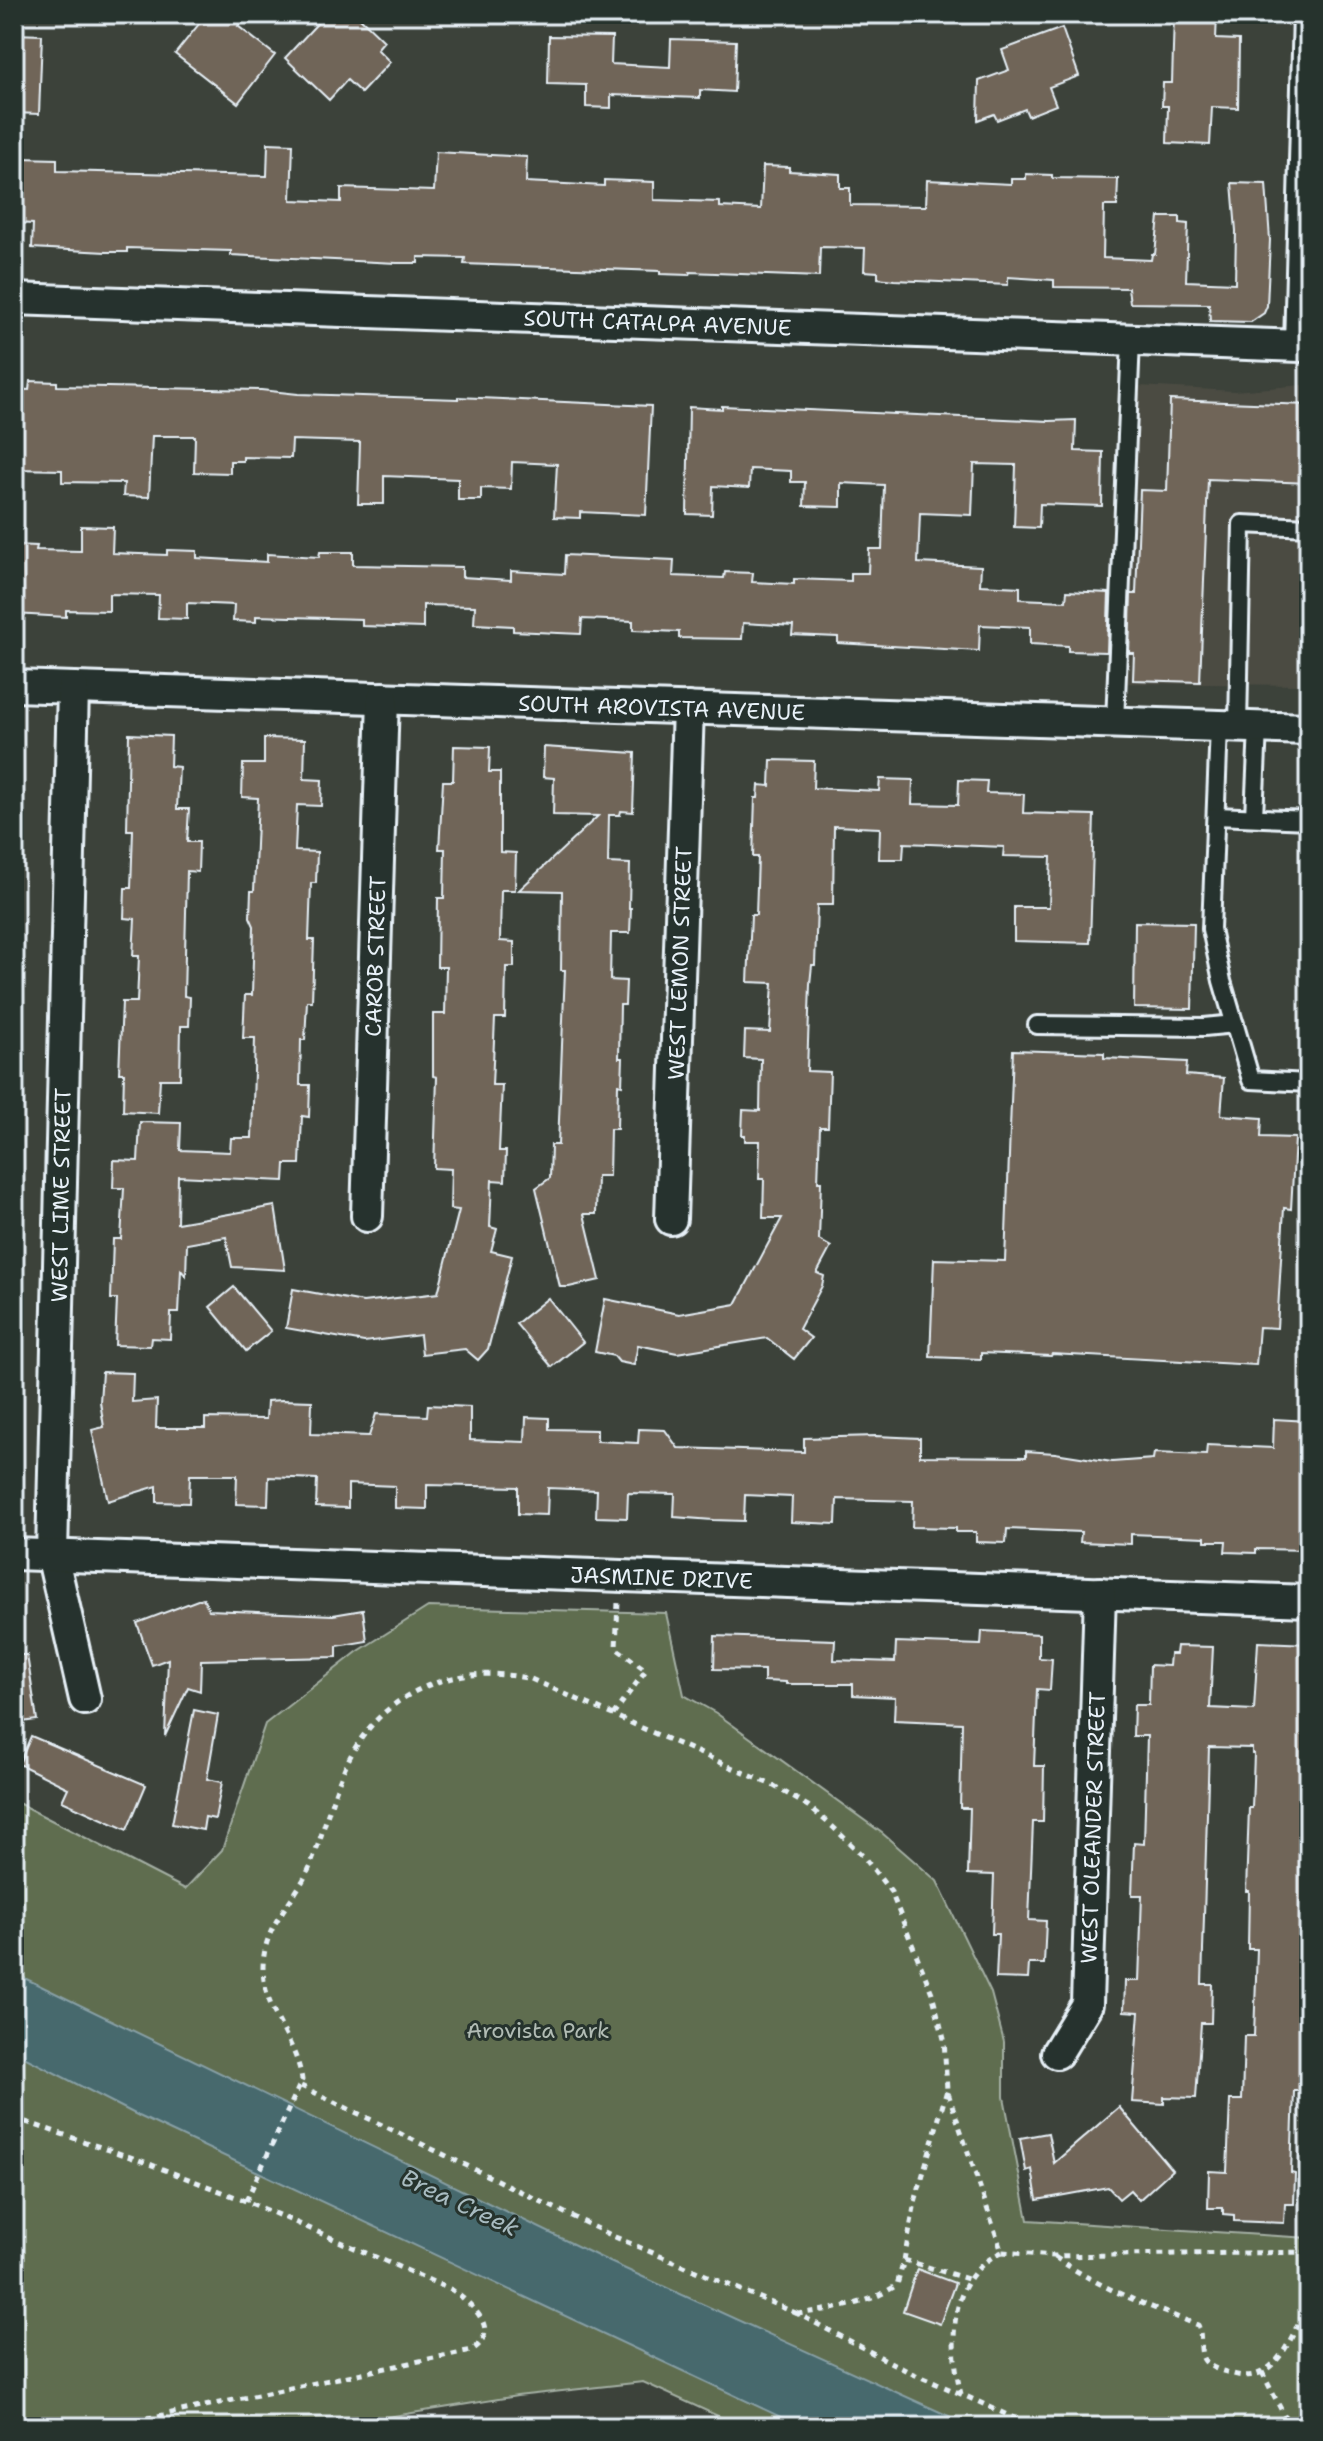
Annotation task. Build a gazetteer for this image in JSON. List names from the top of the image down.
{
  "streets": {
    "street": [
      "SOUTH CATALPA AVENUE",
      "SOUTH AROVISTA AVENUE",
      "CAROB STREET",
      "WEST LEMON STREET",
      "WEST LIME STREET",
      "JASMINE DRIVE",
      "WEST OLEANDER STREET"
    ]
  },
  "crossings": [
    ["SOUTH AROVISTA AVENUE", "CAROB STREET"],
    ["SOUTH AROVISTA AVENUE", "WEST LEMON STREET"],
    ["SOUTH AROVISTA AVENUE", "WEST LIME STREET"],
    ["WEST LIME STREET", "JASMINE DRIVE"],
    ["JASMINE DRIVE", "WEST OLEANDER STREET"]
  ],
  "water": ["Brea Creek"],
  "parks": ["Arovista Park"]
}
